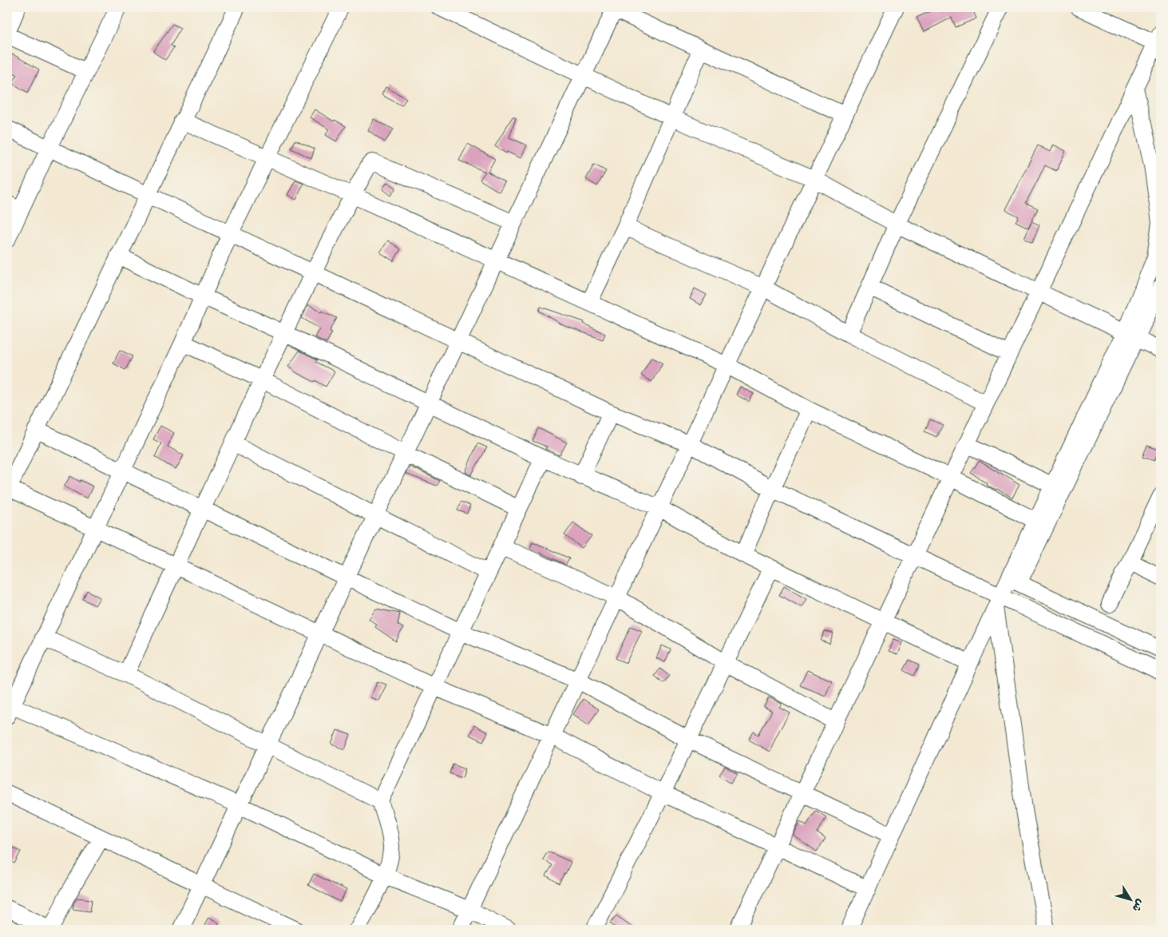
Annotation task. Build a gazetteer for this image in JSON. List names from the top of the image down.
{
  "north": "bottom right"
}
